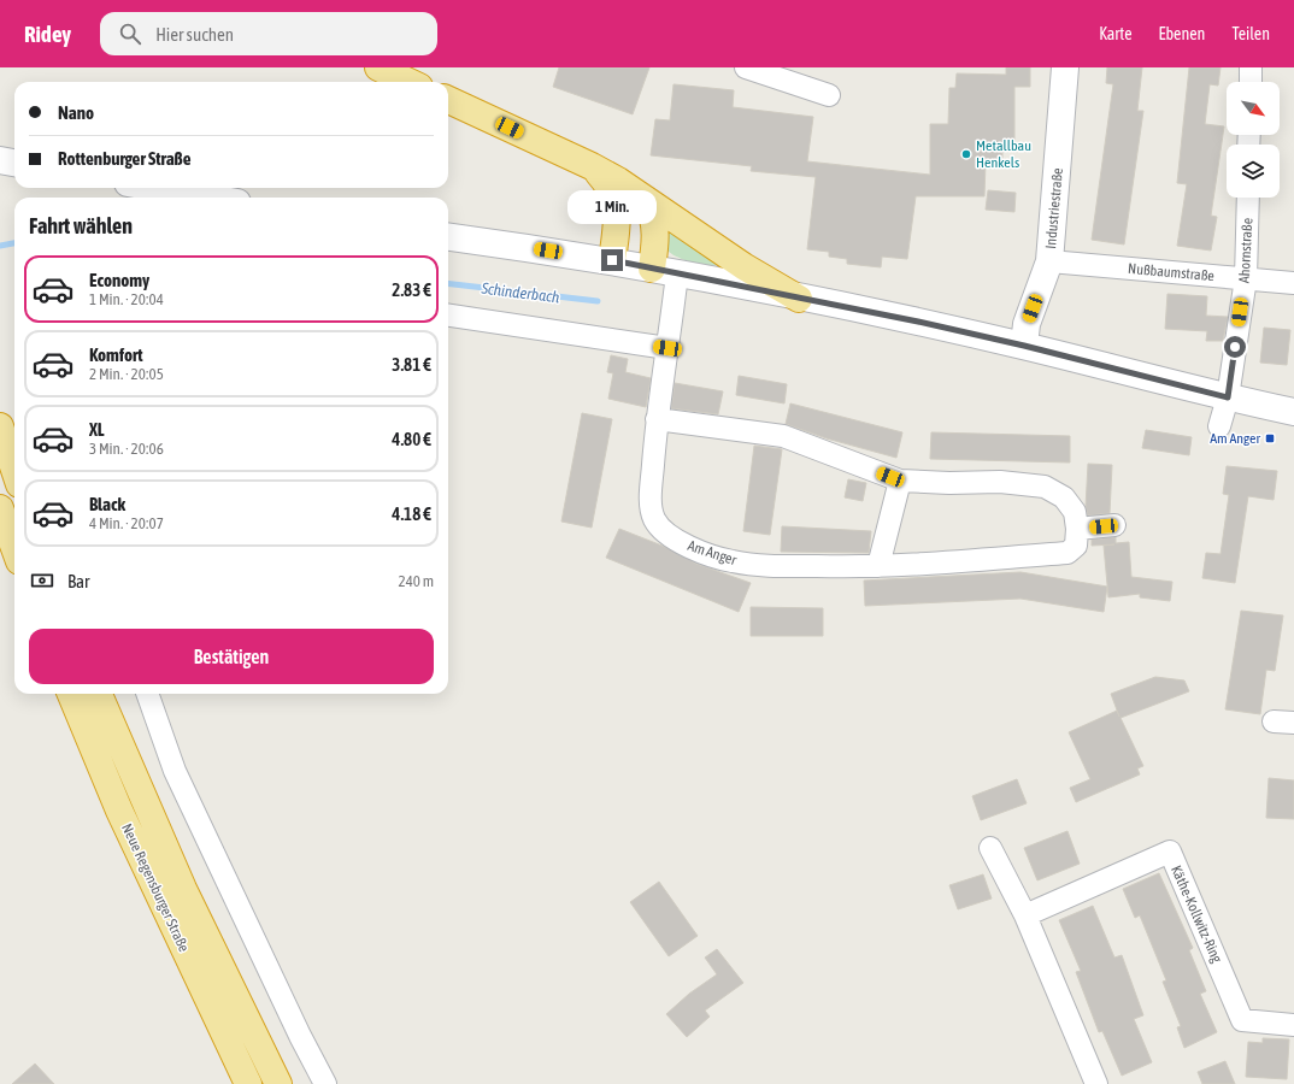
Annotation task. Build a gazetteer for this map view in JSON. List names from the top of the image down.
{
  "streets": {
    "highway": ["Neue Regensburger Straße"],
    "street": [
      "Industriestraße",
      "Ahornstraße",
      "Nußbaumstraße",
      "Am Anger",
      "Käthe-Kollwitz-Ring"
    ]
  },
  "crossings": [
    ["Industriestraße", "Nußbaumstraße"],
    ["Ahornstraße", "Nußbaumstraße"]
  ],
  "water": ["Schinderbach"],
  "places": {
    "other": ["Metallbau Henkels"],
    "transit": ["Am Anger"]
  },
  "north": "bottom right",
  "page": {
    "header": "Ridey",
    "search": "Hier suchen",
    "nav": ["Karte", "Ebenen", "Teilen"],
    "banner": ["Nano", "Rottenburger Straße"],
    "bubble": "1 Min.",
    "heading": "Fahrt wählen",
    "list": [
      {
        "name": "Economy",
        "note": "1 Min. · 20:04",
        "value": "2.83 €"
      },
      {
        "name": "Komfort",
        "note": "2 Min. · 20:05",
        "value": "3.81 €"
      },
      {
        "name": "XL",
        "note": "3 Min. · 20:06",
        "value": "4.80 €"
      },
      {
        "name": "Black",
        "note": "4 Min. · 20:07",
        "value": "4.18 €"
      }
    ],
    "pay": ["Bar", "240 m"],
    "buttons": "Bestätigen"
  }
}
